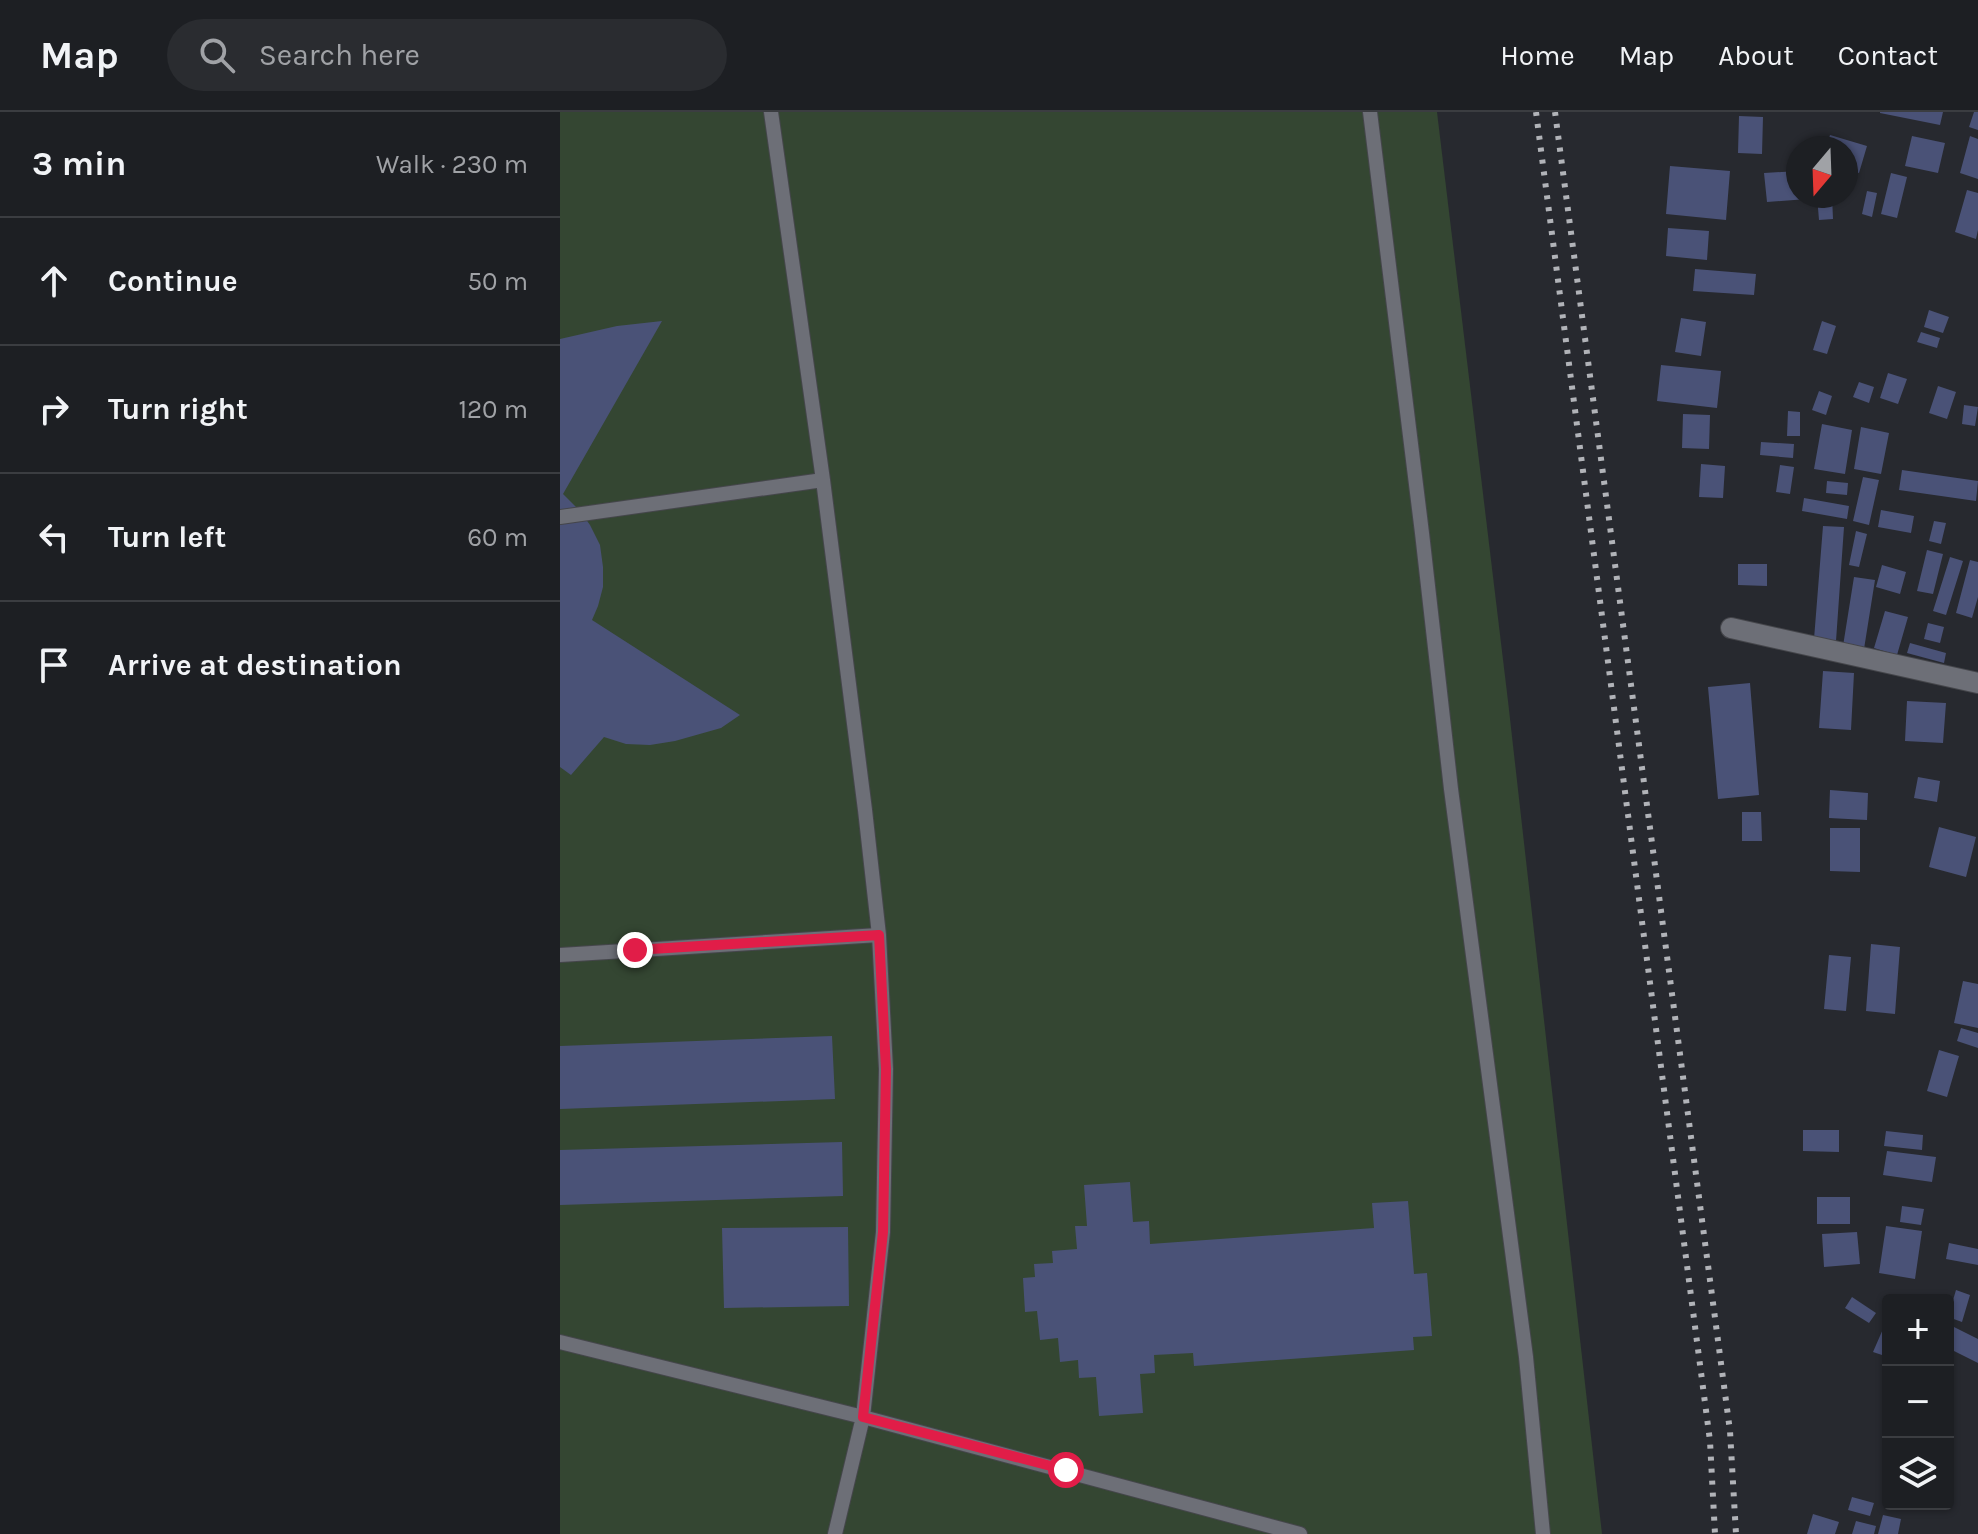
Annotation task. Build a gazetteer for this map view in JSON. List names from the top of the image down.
{
  "north": "bottom",
  "page": {
    "header": "Map",
    "search": "Search here",
    "nav": [
      "Home",
      "Map",
      "About",
      "Contact"
    ],
    "heading": ["3 min", "Walk · 230 m"],
    "list": [
      ["Continue", "50 m"],
      ["Turn right", "120 m"],
      ["Turn left", "60 m"],
      "Arrive at destination"
    ],
    "map_buttons": ["+", "−"]
  }
}
